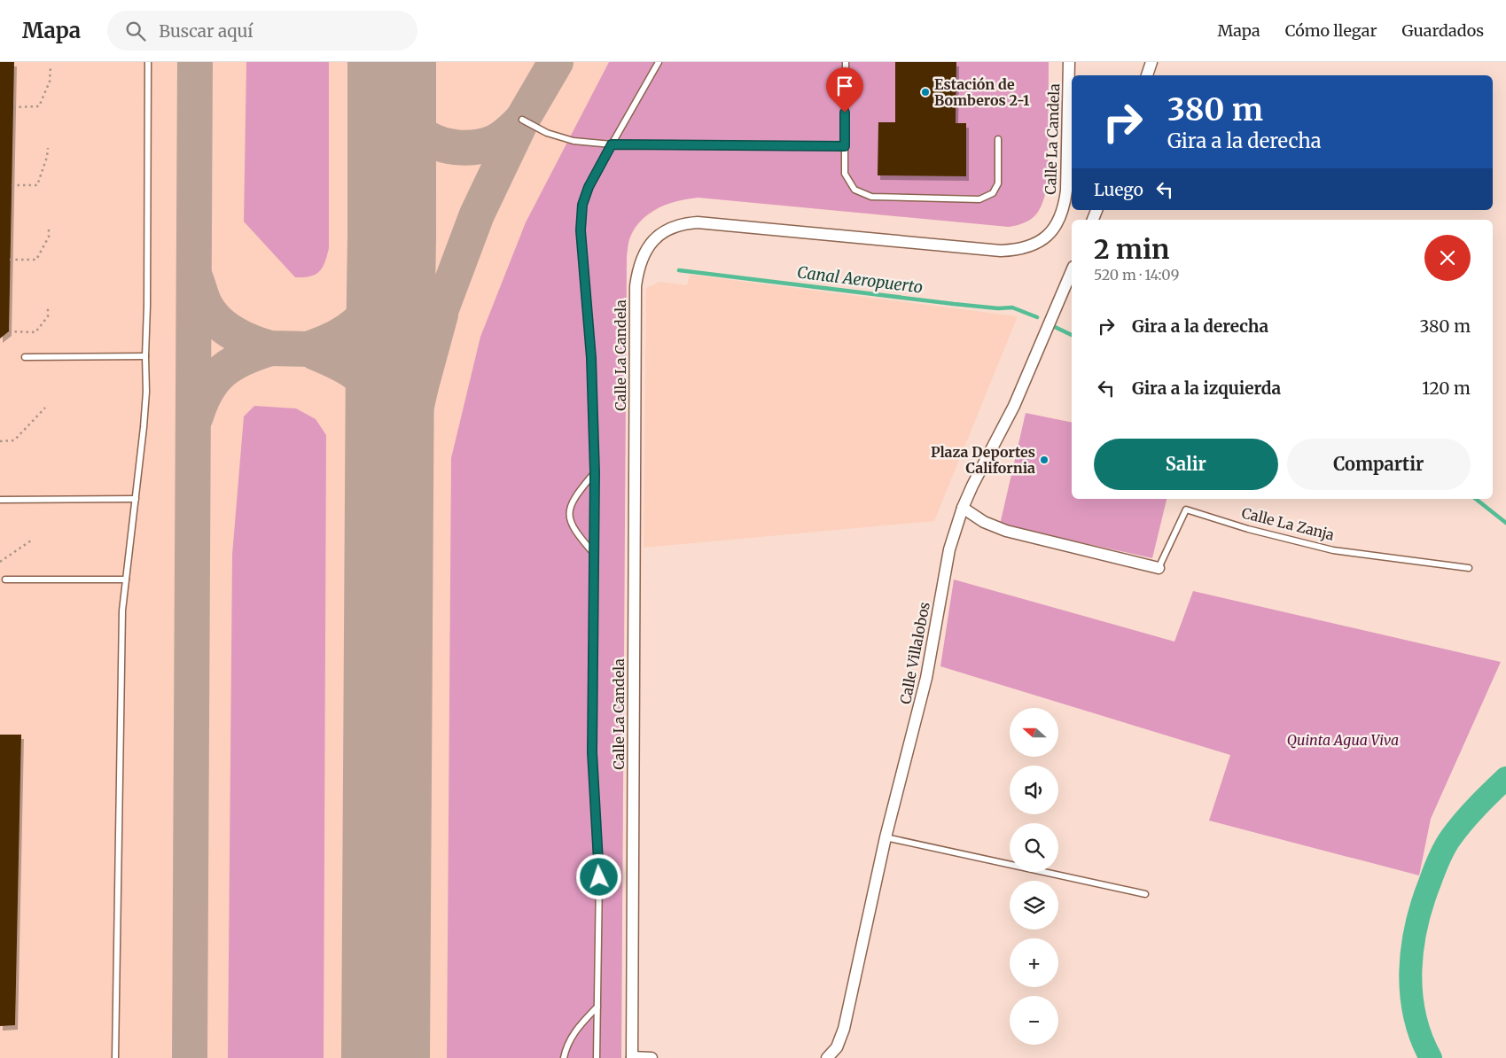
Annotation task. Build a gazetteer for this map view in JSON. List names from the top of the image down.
{
  "streets": {
    "street": ["Calle La Candela", "Calle La Zanja", "Calle Villalobos"]
  },
  "crossings": [
    ["Calle La Zanja", "Calle Villalobos"]
  ],
  "water": ["Canal Aeropuerto"],
  "parks": ["Quinta Agua Viva"],
  "places": ["Estación de Bomberos 2-1", "Plaza Deportes California"],
  "north": "left",
  "page": {
    "header": "Mapa",
    "search": "Buscar aquí",
    "nav": ["Mapa", "Cómo llegar", "Guardados"],
    "turn": ["380 m", "Gira a la derecha"],
    "then": "Luego",
    "heading": ["2 min", "520 m · 14:09"],
    "list": [
      {
        "name": "Gira a la derecha",
        "value": "380 m"
      },
      {
        "name": "Gira a la izquierda",
        "value": "120 m"
      }
    ],
    "buttons": ["Salir", "Compartir"],
    "map_buttons": ["+", "−"]
  }
}
